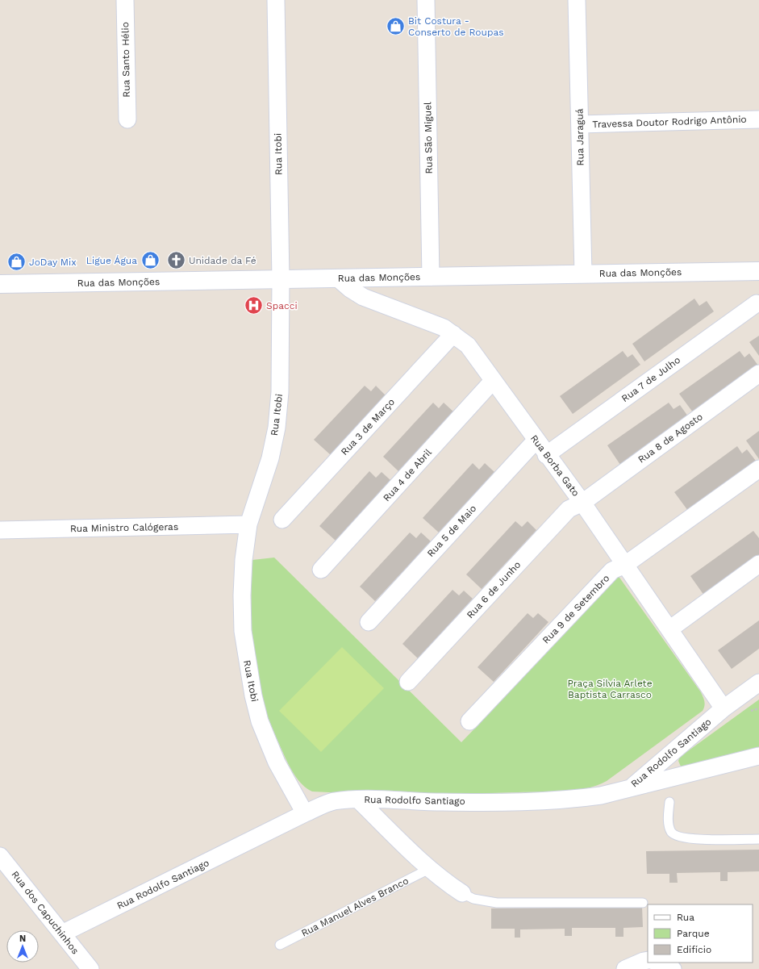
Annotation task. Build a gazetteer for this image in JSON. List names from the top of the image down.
{
  "streets": {
    "street": [
      "Rua Santo Hélio",
      "Travessa Doutor Rodrigo Antônio",
      "Rua Jaraguá",
      "Rua São Miguel",
      "Rua Itobi",
      "Rua das Monções",
      "Rua 7 de Julho",
      "Rua 3 de Março",
      "Rua 8 de Agosto",
      "Rua Borba Gato",
      "Rua 4 de Abril",
      "Rua Ministro Calógeras",
      "Rua 5 de Maio",
      "Rua 6 de Junho",
      "Rua 9 de Setembro",
      "Rua Rodolfo Santiago",
      "Rua dos Capuchinhos"
    ],
    "lane": ["Rua Manuel Alves Branco"]
  },
  "crossings": [
    ["Travessa Doutor Rodrigo Antônio", "Rua Jaraguá"],
    ["Rua Jaraguá", "Rua das Monções"],
    ["Rua São Miguel", "Rua das Monções"],
    ["Rua Itobi", "Rua das Monções"],
    ["Rua Itobi", "Rua Ministro Calógeras"],
    ["Rua Itobi", "Rua Rodolfo Santiago"],
    ["Rua das Monções", "Rua Borba Gato"],
    ["Rua 7 de Julho", "Rua Borba Gato"],
    ["Rua 3 de Março", "Rua Borba Gato"],
    ["Rua 8 de Agosto", "Rua Borba Gato"],
    ["Rua 8 de Agosto", "Rua 6 de Junho"],
    ["Rua Borba Gato", "Rua 4 de Abril"],
    ["Rua Borba Gato", "Rua 5 de Maio"],
    ["Rua Borba Gato", "Rua 6 de Junho"],
    ["Rua Borba Gato", "Rua 9 de Setembro"],
    ["Rua Borba Gato", "Rua Rodolfo Santiago"],
    ["Rua Rodolfo Santiago", "Rua dos Capuchinhos"]
  ],
  "parks": ["Praça Silvia Arlete Baptista Carrasco"],
  "places": {
    "shop": ["Bit Costura - Conserto de Roupas", "Ligue Água", "JoDay Mix"],
    "church": ["Unidade da Fé"],
    "hospital": ["Spacci"]
  },
  "legend": ["Rua", "Parque", "Edifício"],
  "north": "top"
}
